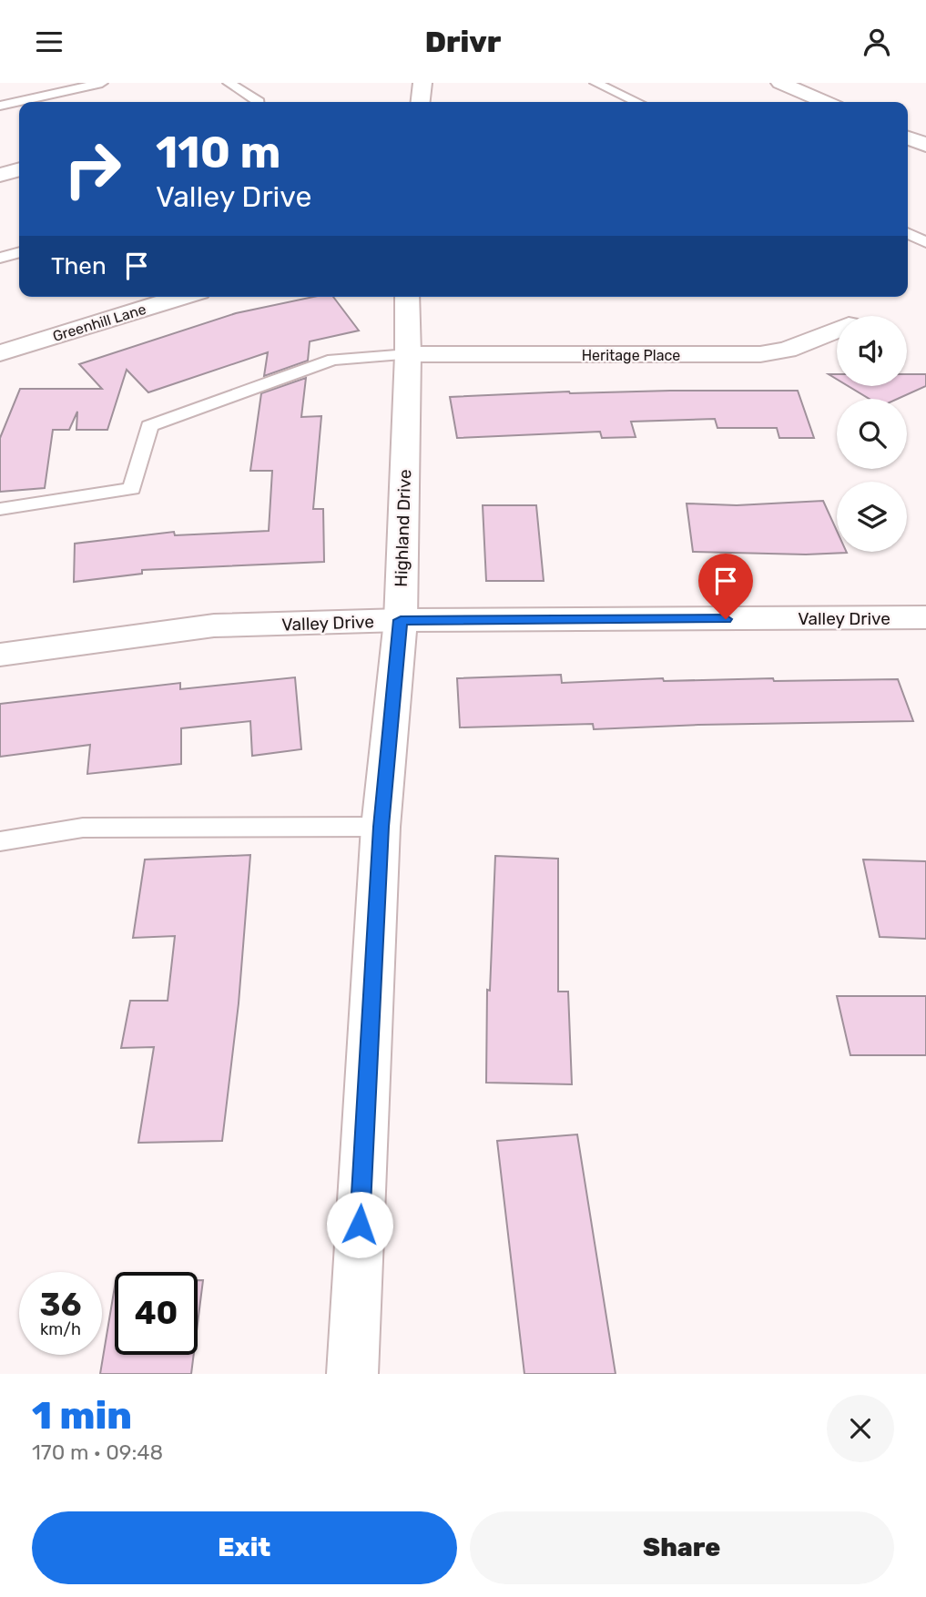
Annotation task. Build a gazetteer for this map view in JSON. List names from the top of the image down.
{
  "streets": {
    "street": [
      "Greenhill Lane",
      "Heritage Place",
      "Highland Drive",
      "Valley Drive"
    ]
  },
  "crossings": [
    ["Heritage Place", "Highland Drive"],
    ["Highland Drive", "Valley Drive"]
  ],
  "page": {
    "header": "Drivr",
    "turn": ["110 m", "Valley Drive"],
    "then": "Then",
    "speed": "36 km/h",
    "limit": "40",
    "heading": ["1 min", "170 m · 09:48"],
    "buttons": ["Exit", "Share"]
  }
}
